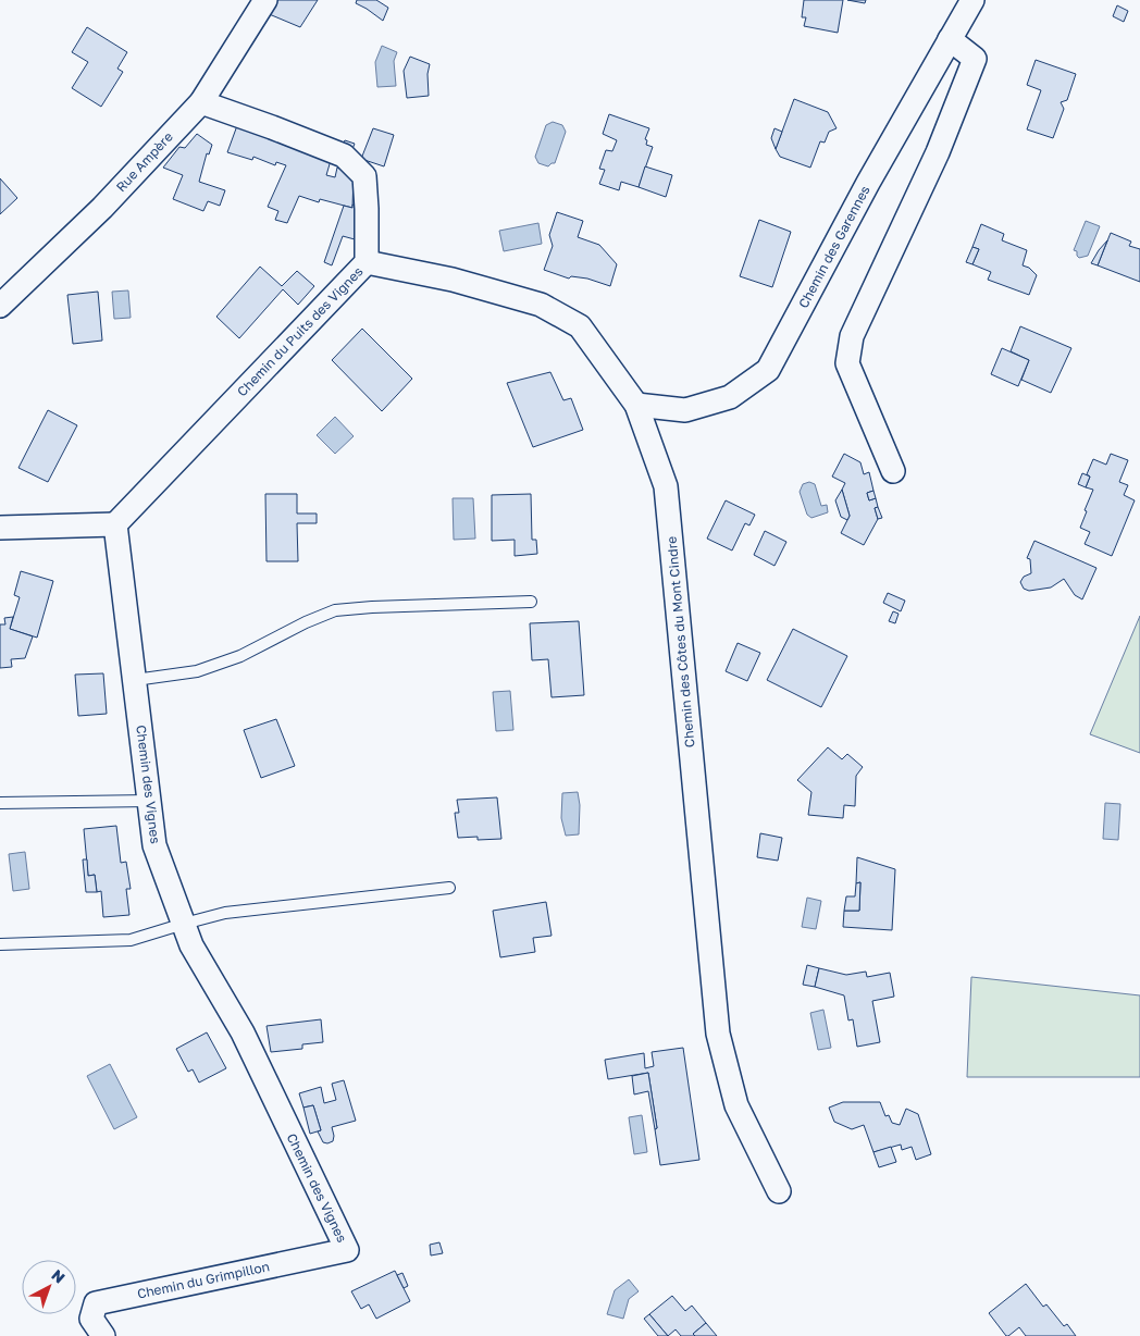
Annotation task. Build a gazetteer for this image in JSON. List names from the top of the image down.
{
  "streets": {
    "street": [
      "Rue Ampère",
      "Chemin des Garennes",
      "Chemin du Puits des Vignes",
      "Chemin des Côtes du Mont Cindre",
      "Chemin des Vignes",
      "Chemin du Grimpillon"
    ]
  },
  "crossings": [
    ["Rue Ampère", "Chemin du Puits des Vignes"],
    ["Chemin des Garennes", "Chemin des Côtes du Mont Cindre"],
    ["Chemin du Puits des Vignes", "Chemin des Côtes du Mont Cindre"],
    ["Chemin du Puits des Vignes", "Chemin des Vignes"],
    ["Chemin des Vignes", "Chemin du Grimpillon"]
  ],
  "north": "top right"
}
